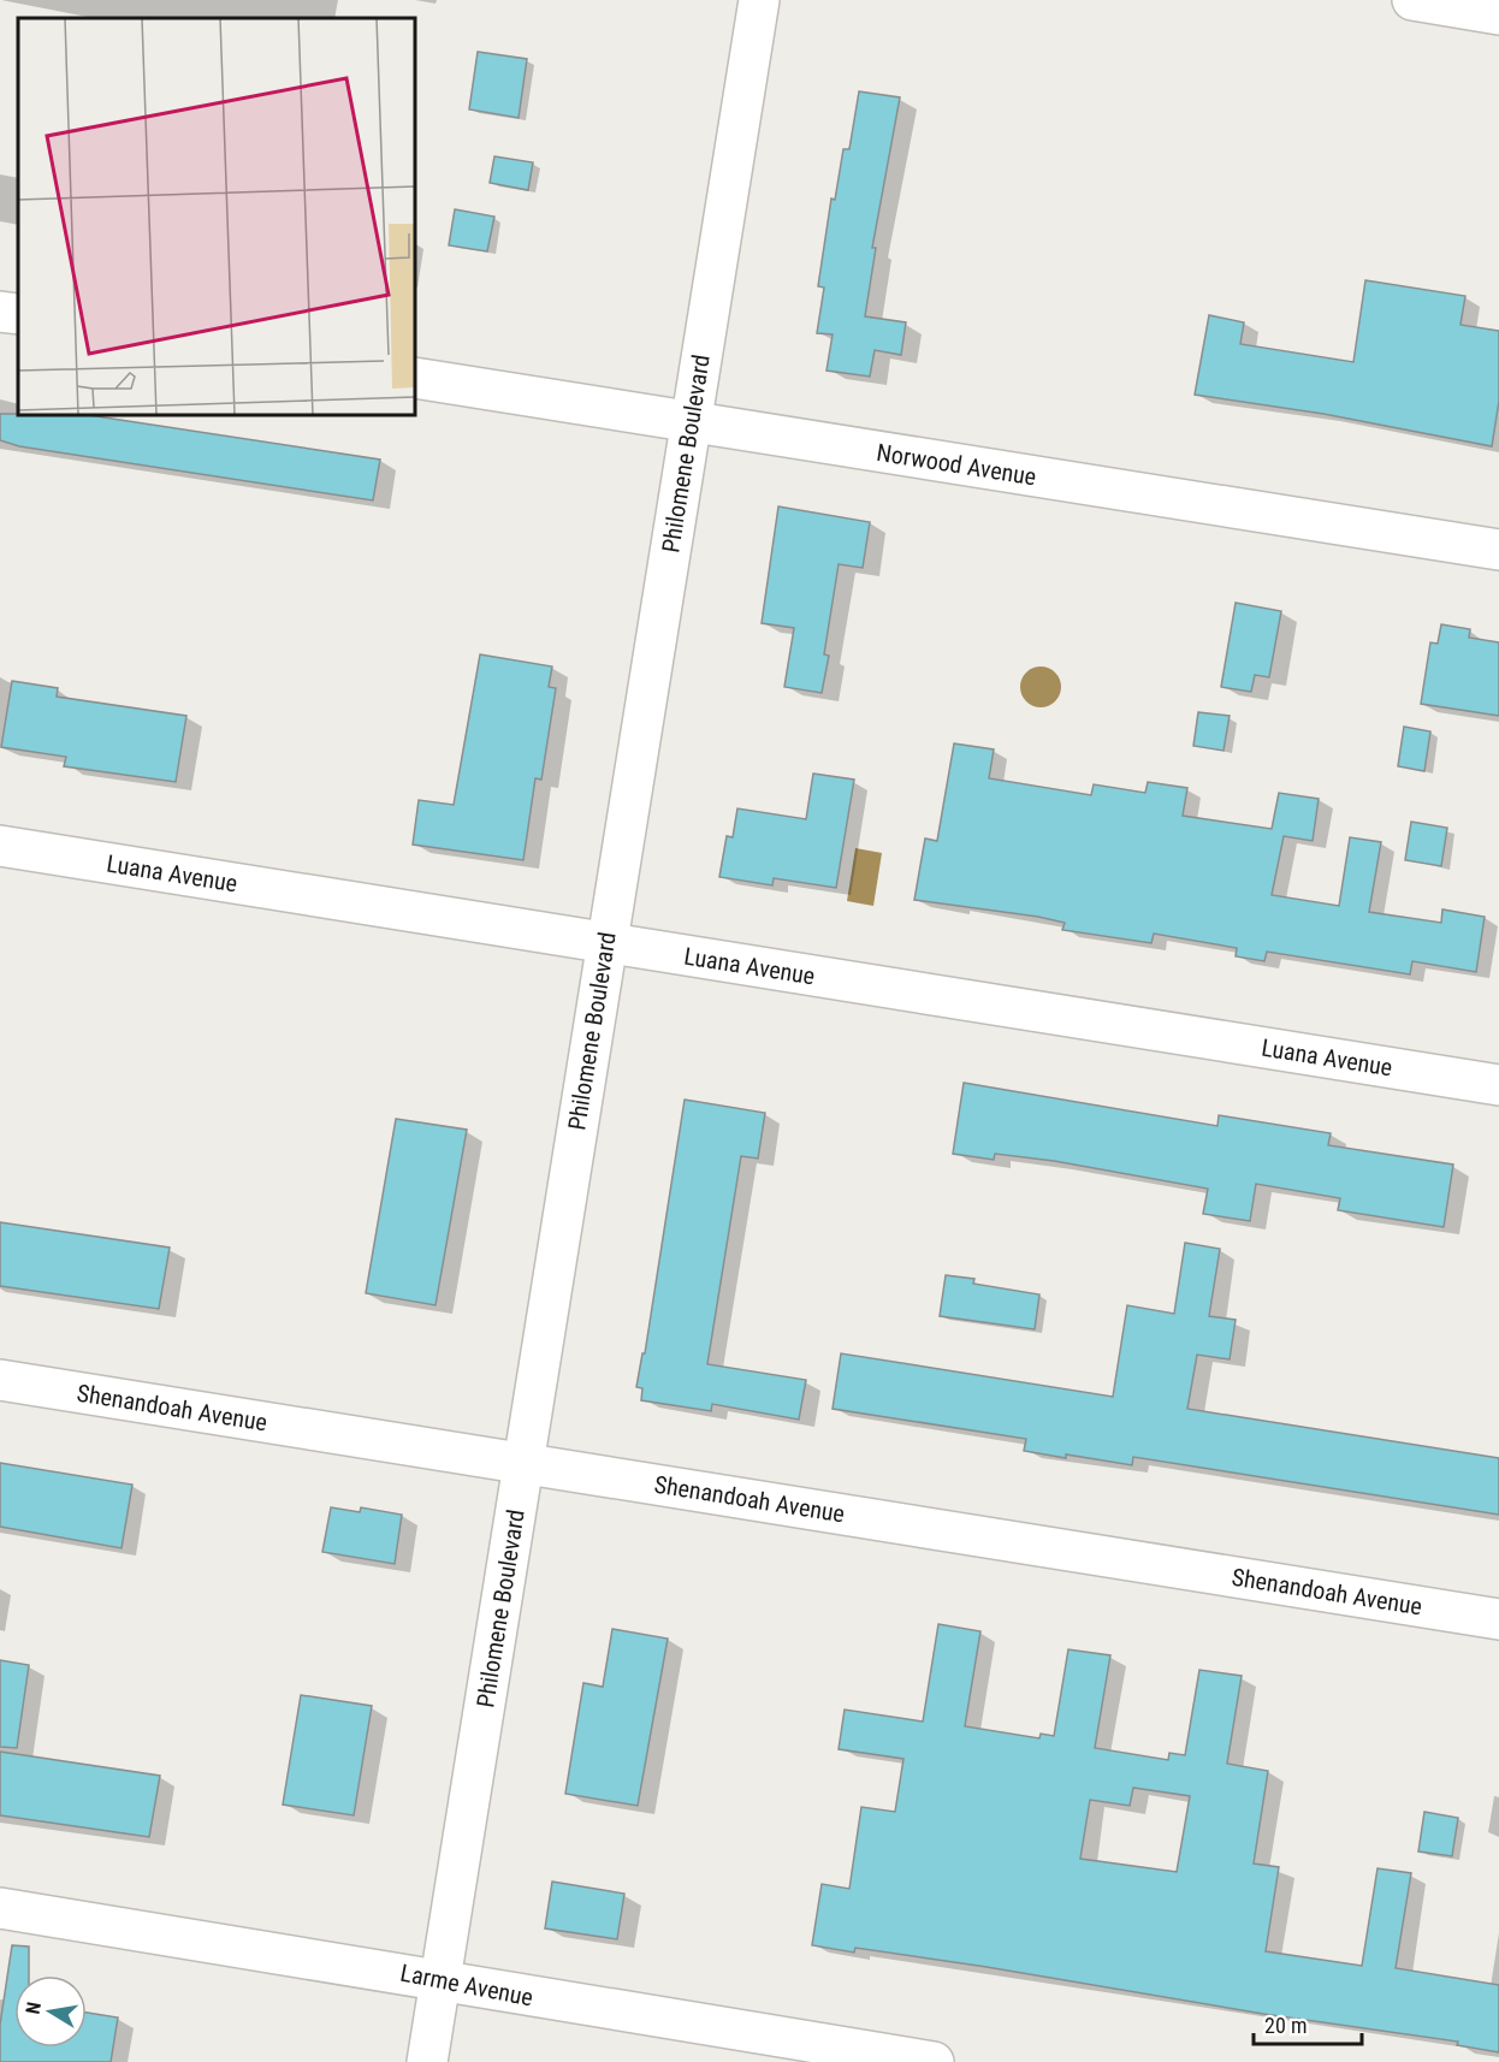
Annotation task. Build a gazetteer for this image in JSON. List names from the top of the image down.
{
  "streets": {
    "street": [
      "Philomene Boulevard",
      "Norwood Avenue",
      "Luana Avenue",
      "Shenandoah Avenue",
      "Larme Avenue"
    ]
  },
  "crossings": [
    ["Philomene Boulevard", "Norwood Avenue"],
    ["Philomene Boulevard", "Luana Avenue"],
    ["Philomene Boulevard", "Shenandoah Avenue"],
    ["Philomene Boulevard", "Larme Avenue"]
  ],
  "scale_bar": "20 m",
  "north": "left"
}
